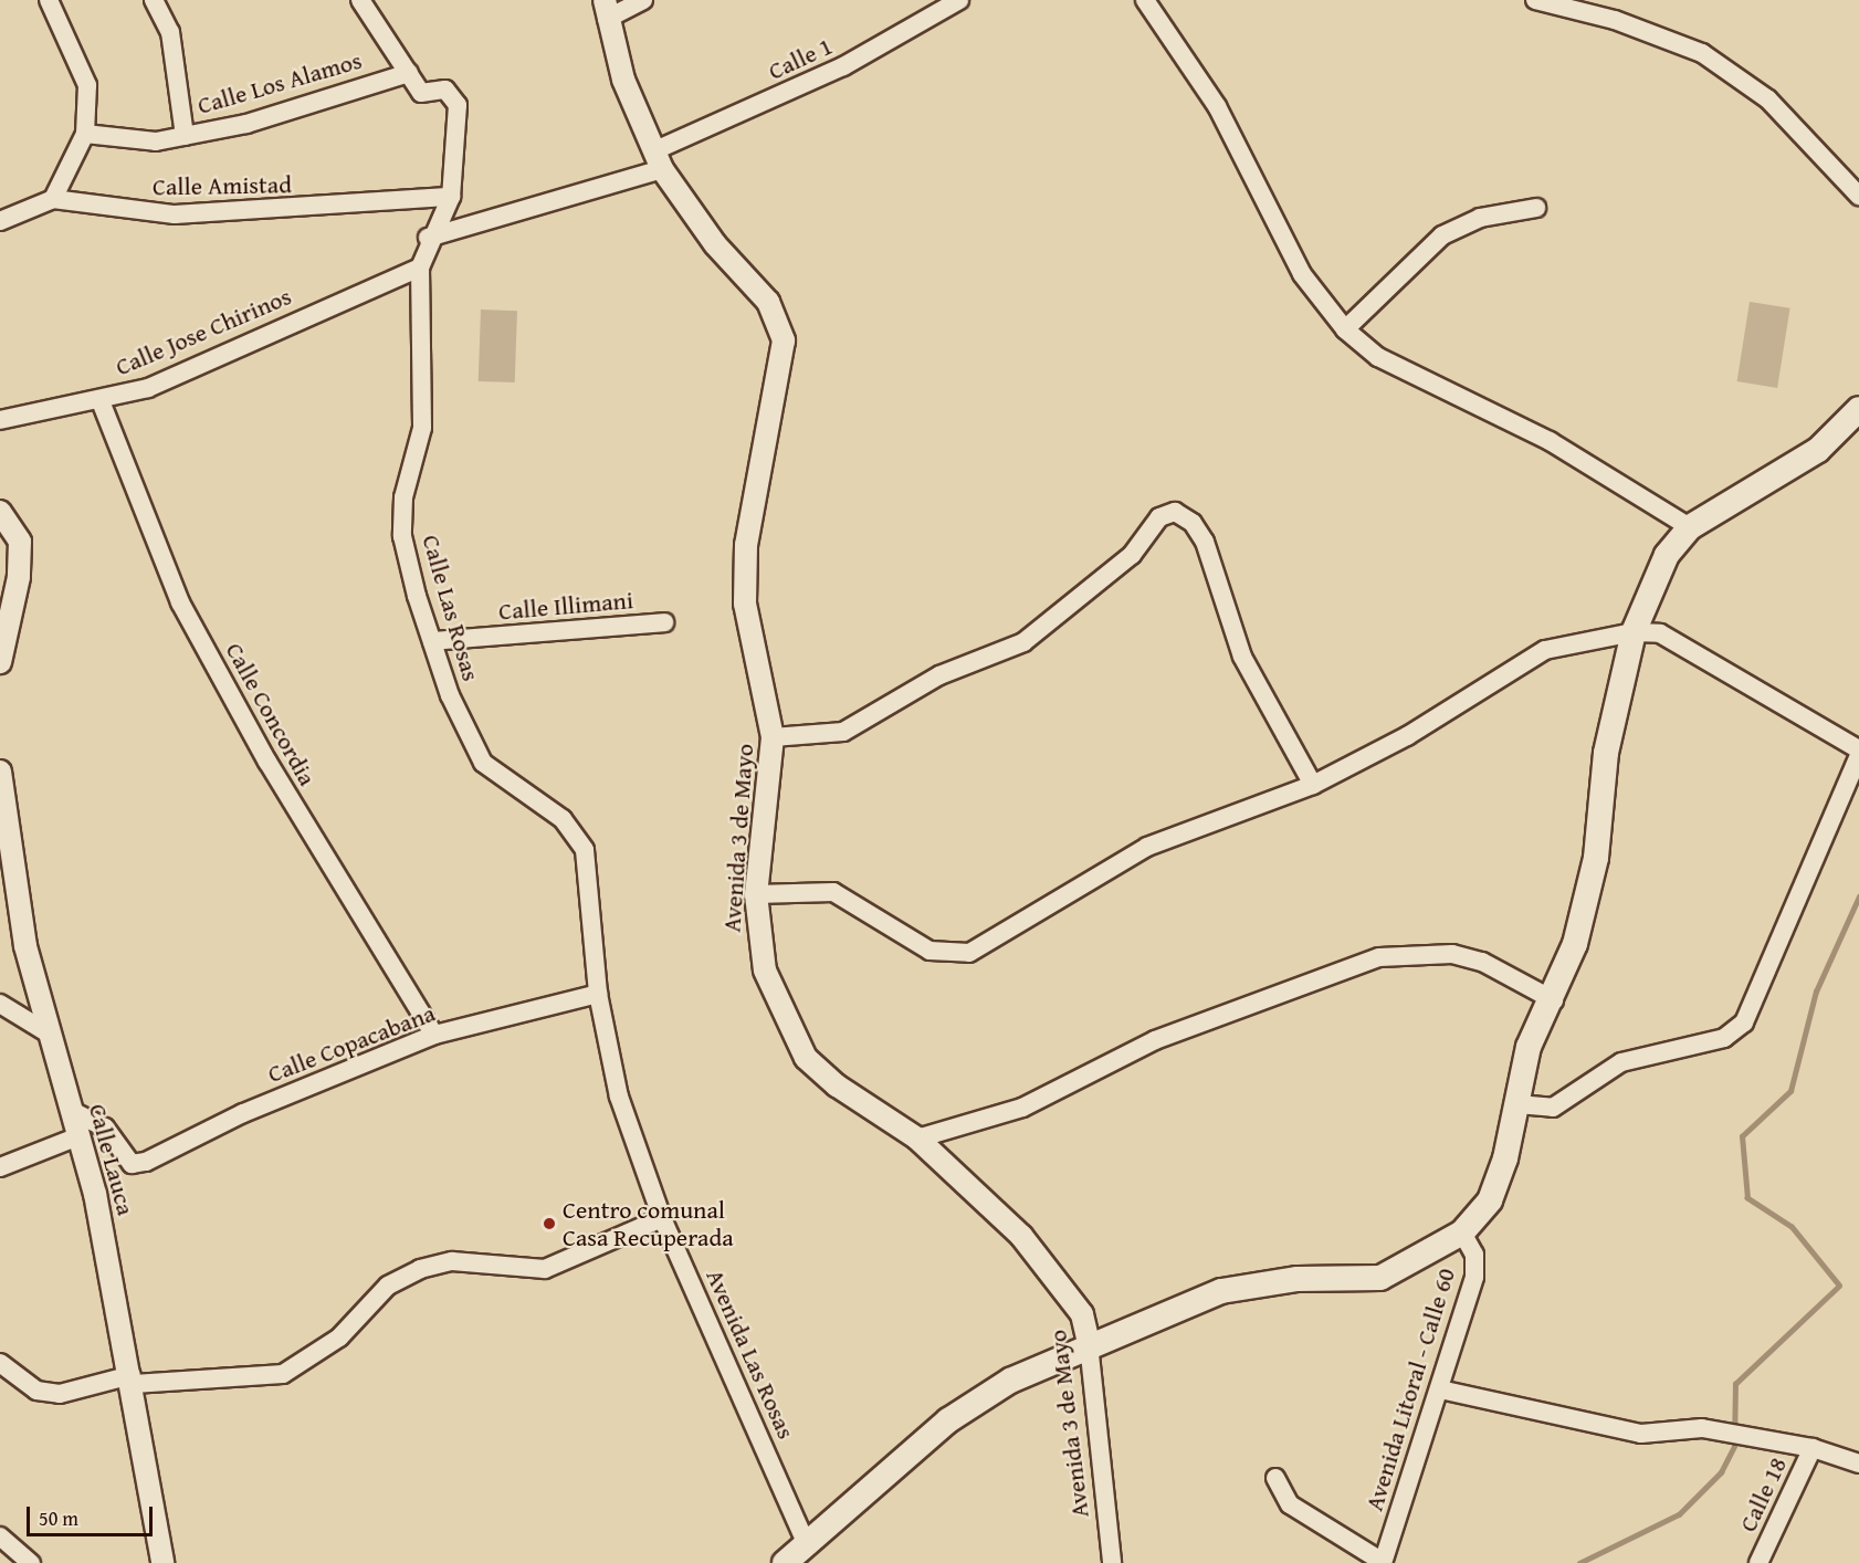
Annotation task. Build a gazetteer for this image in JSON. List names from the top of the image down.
{
  "streets": {
    "street": [
      "Calle 1",
      "Calle Los Alamos",
      "Calle Amistad",
      "Calle Jose Chirinos",
      "Calle Illimani",
      "Calle Las Rosas",
      "Calle Concordia",
      "Avenida 3 de Mayo",
      "Calle Copacabana",
      "Calle Lauca",
      "Avenida Las Rosas",
      "Avenida Litoral - Calle 60",
      "Calle 18"
    ]
  },
  "crossings": [
    ["Calle 1", "Calle Las Rosas"],
    ["Calle 1", "Avenida 3 de Mayo"],
    ["Calle Los Alamos", "Calle Las Rosas"],
    ["Calle Amistad", "Calle Las Rosas"],
    ["Calle Jose Chirinos", "Calle Las Rosas"],
    ["Calle Jose Chirinos", "Calle Concordia"],
    ["Calle Illimani", "Calle Las Rosas"],
    ["Calle Las Rosas", "Calle Copacabana"],
    ["Calle Las Rosas", "Avenida Las Rosas"],
    ["Calle Concordia", "Calle Copacabana"],
    ["Calle Copacabana", "Calle Lauca"],
    ["Calle Copacabana", "Avenida Las Rosas"]
  ],
  "places": ["Centro comunal Casa Recuperada"],
  "scale_bar": "50 m"
}
